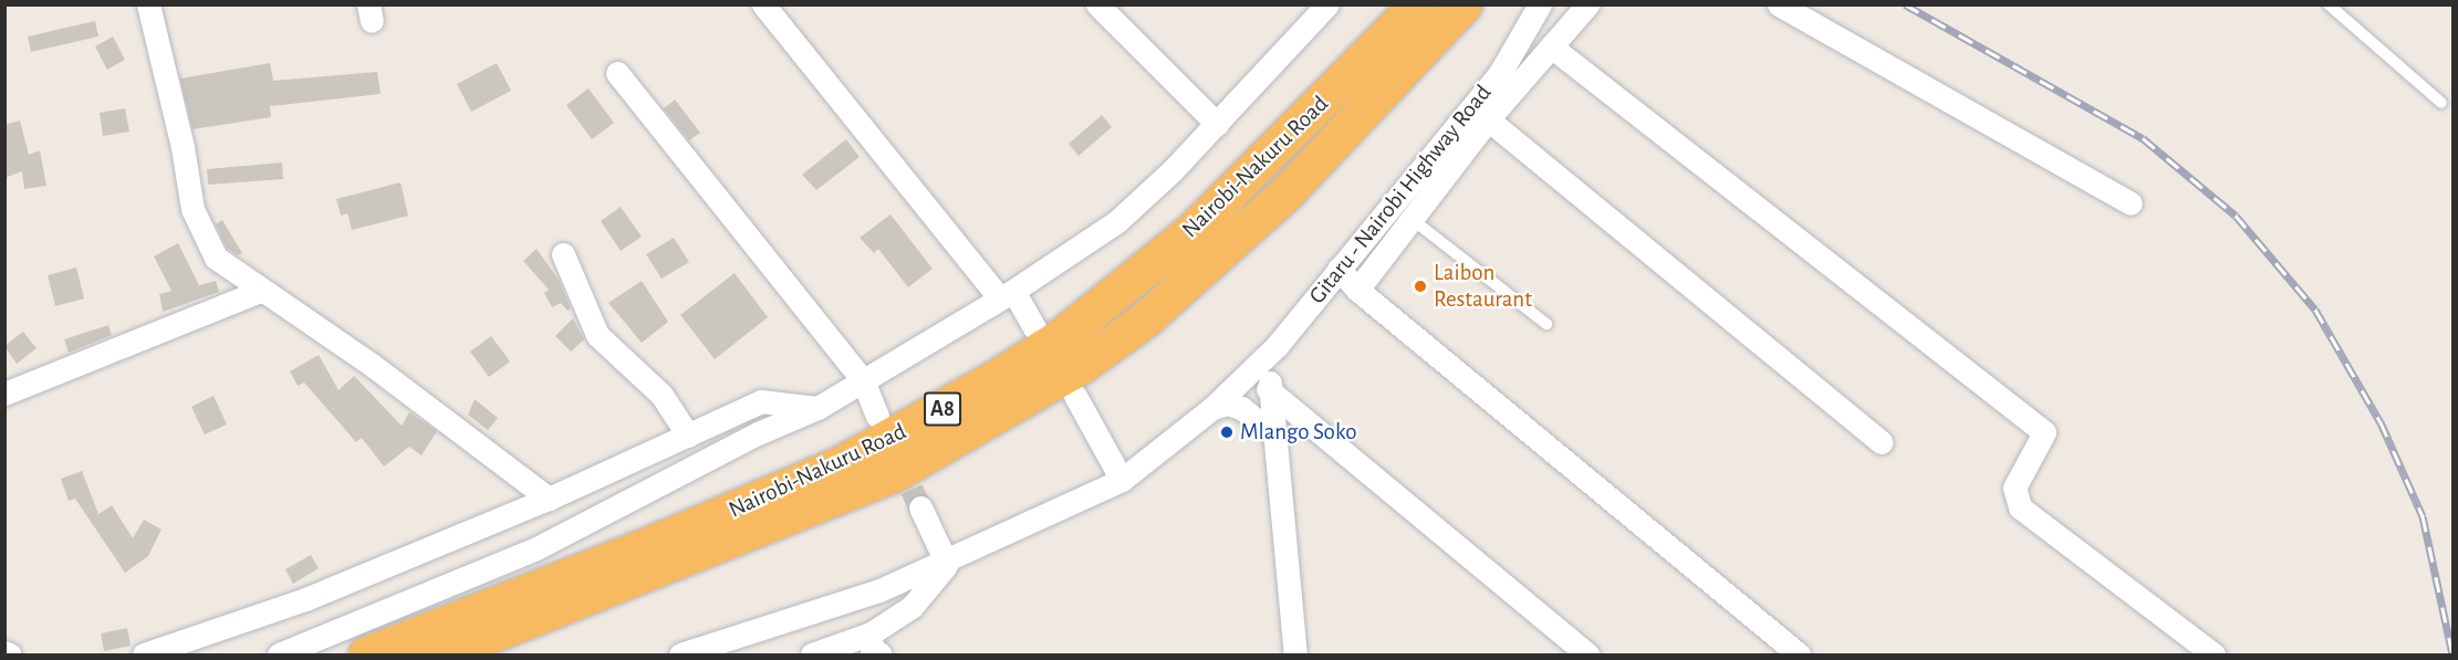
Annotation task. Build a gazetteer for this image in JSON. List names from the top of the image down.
{
  "streets": {
    "highway": ["Nairobi-Nakuru Road", "A8"],
    "street": ["Gitaru - Nairobi Highway Road"]
  },
  "places": ["Laibon Restaurant", "Mlango Soko"]
}
